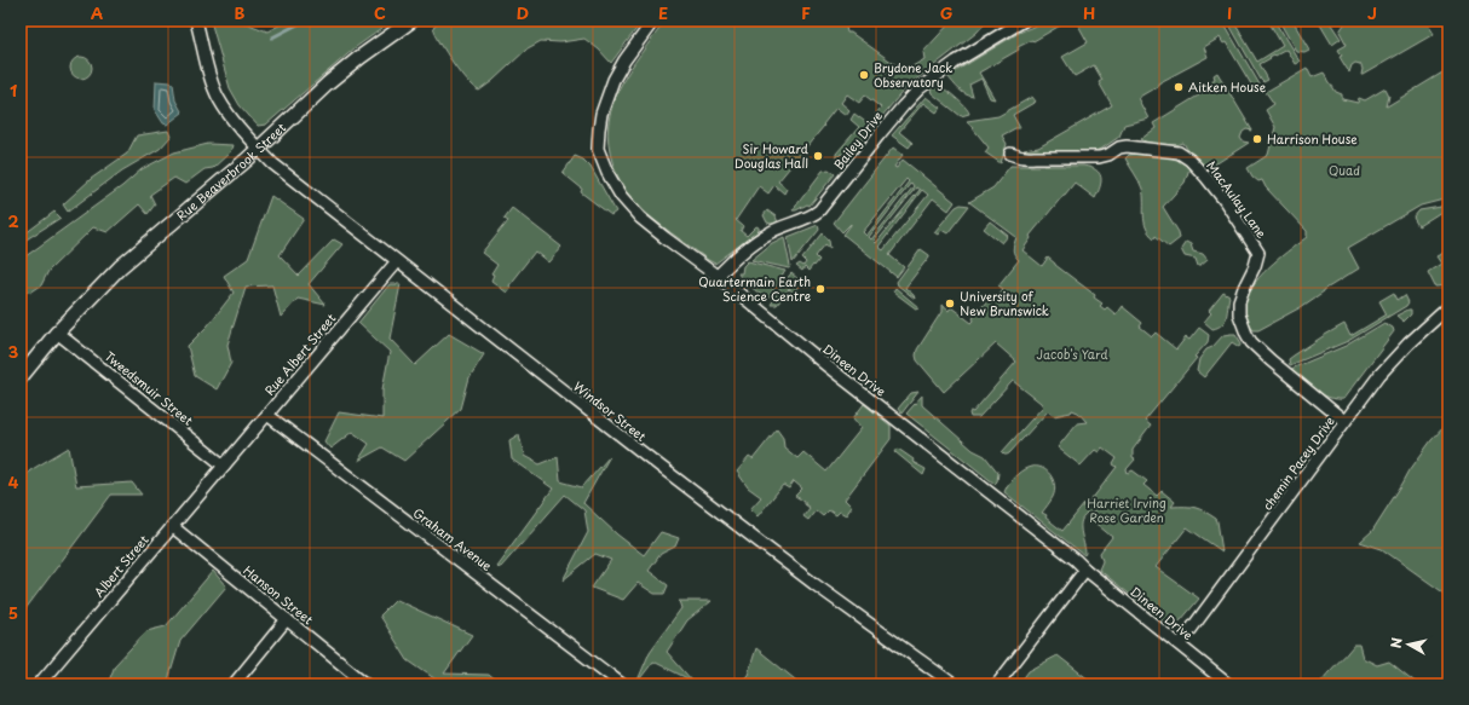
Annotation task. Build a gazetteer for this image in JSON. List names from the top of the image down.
{
  "streets": {
    "street": [
      "Bailey Drive",
      "Rue Beaverbrook Street",
      "MacAulay Lane",
      "Rue Albert Street",
      "Dineen Drive",
      "Tweedsmuir Street",
      "Windsor Street",
      "chemin Pacey Drive",
      "Graham Avenue",
      "Albert Street",
      "Hanson Street"
    ]
  },
  "crossings": [
    ["Bailey Drive", "Dineen Drive"],
    ["Rue Beaverbrook Street", "Tweedsmuir Street"],
    ["Rue Beaverbrook Street", "Windsor Street"],
    ["MacAulay Lane", "chemin Pacey Drive"],
    ["Rue Albert Street", "Tweedsmuir Street"],
    ["Rue Albert Street", "Windsor Street"],
    ["Rue Albert Street", "Graham Avenue"],
    ["Rue Albert Street", "Albert Street"],
    ["Dineen Drive", "chemin Pacey Drive"],
    ["Tweedsmuir Street", "Albert Street"],
    ["Albert Street", "Hanson Street"]
  ],
  "parks": ["Quad", "Jacob's Yard", "Harriet Irving Rose Garden"],
  "places": [
    "Brydone Jack Observatory",
    "Aitken House",
    "Harrison House",
    "Sir Howard Douglas Hall",
    "Quartermain Earth Science Centre",
    "University of New Brunswick"
  ],
  "north": "left",
  "grid": {
    "columns": [
      "A",
      "B",
      "C",
      "D",
      "E",
      "F",
      "G",
      "H",
      "I",
      "J"
    ],
    "rows": [
      "1",
      "2",
      "3",
      "4",
      "5"
    ]
  }
}
